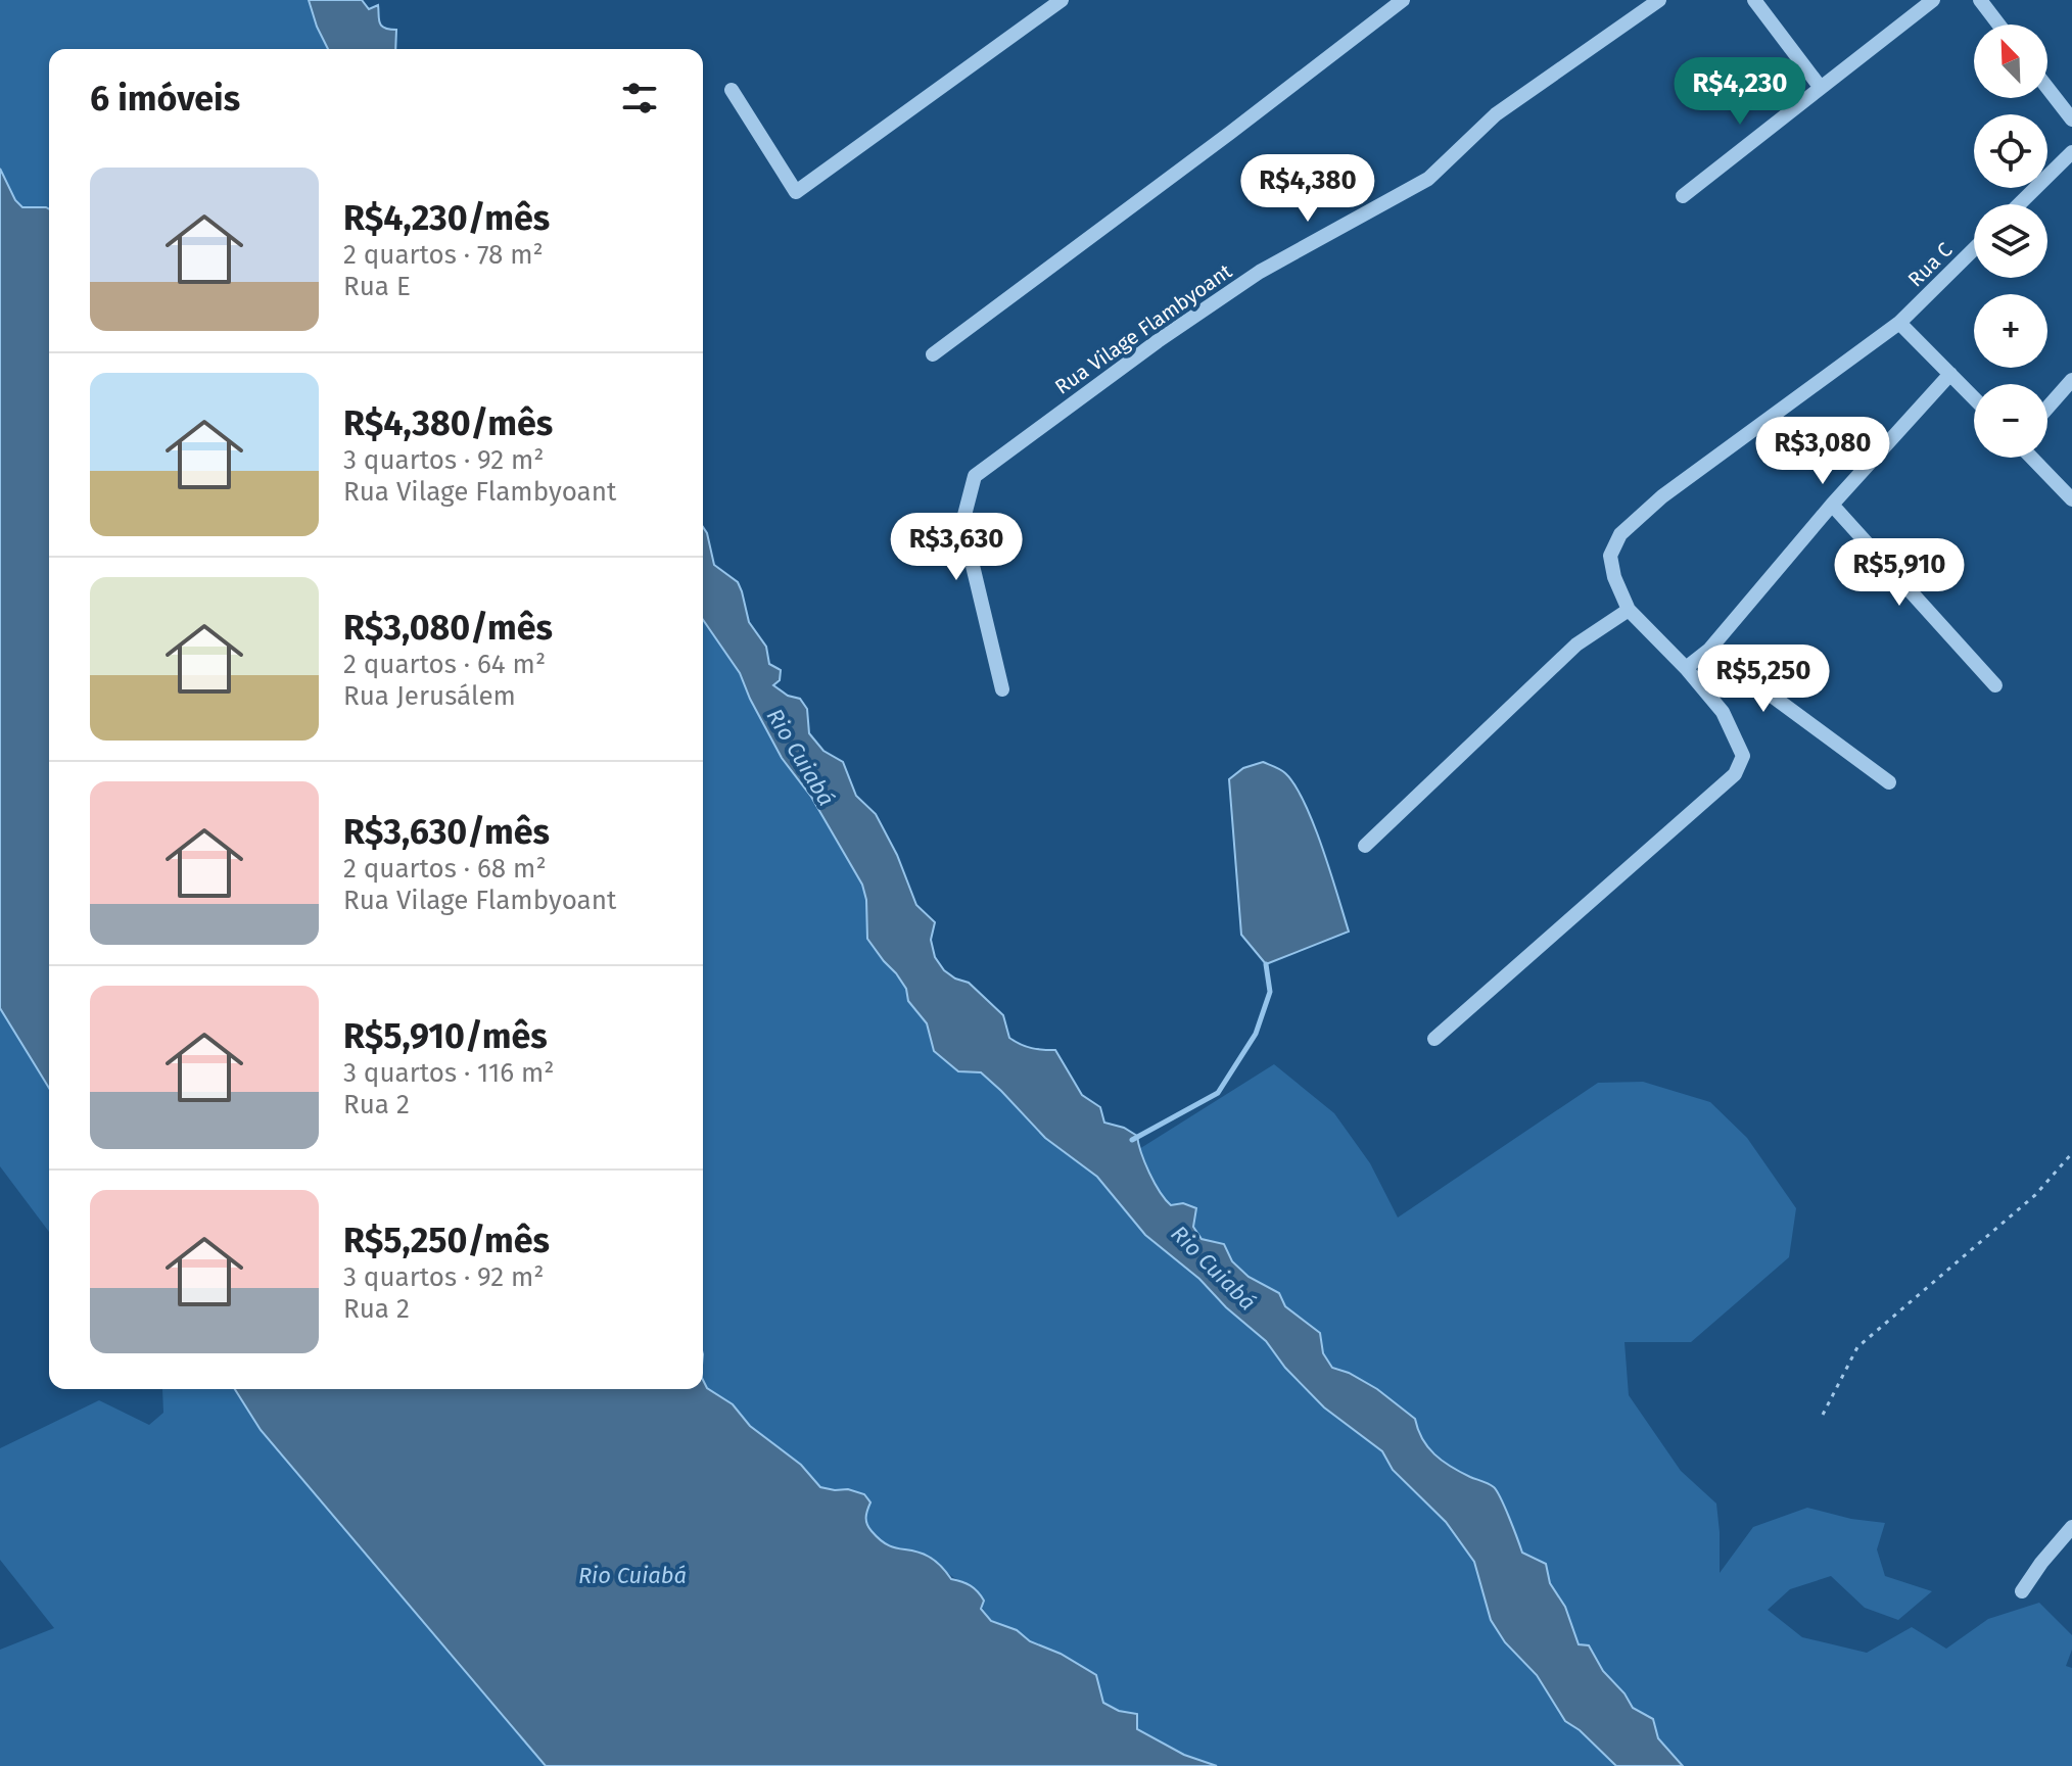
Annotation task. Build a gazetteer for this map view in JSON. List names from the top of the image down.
{
  "streets": {
    "street": ["Rua C", "Rua Vilage Flambyoant"]
  },
  "water": ["Rio Cuiabá"],
  "north": "top left",
  "page": {
    "map_buttons": ["+", "−"],
    "heading": "6 imóveis",
    "price": [
      "R$4,230",
      "R$4,380",
      "R$3,080",
      "R$3,630",
      "R$5,910",
      "R$5,250"
    ],
    "list": [
      {
        "name": "R$4,230/mês",
        "note": "2 quartos · 78 m² · Rua E"
      },
      {
        "name": "R$4,380/mês",
        "note": "3 quartos · 92 m² · Rua Vilage Flambyoant"
      },
      {
        "name": "R$3,080/mês",
        "note": "2 quartos · 64 m² · Rua Jerusálem"
      },
      {
        "name": "R$3,630/mês",
        "note": "2 quartos · 68 m² · Rua Vilage Flambyoant"
      },
      {
        "name": "R$5,910/mês",
        "note": "3 quartos · 116 m² · Rua 2"
      },
      {
        "name": "R$5,250/mês",
        "note": "3 quartos · 92 m² · Rua 2"
      }
    ]
  }
}
